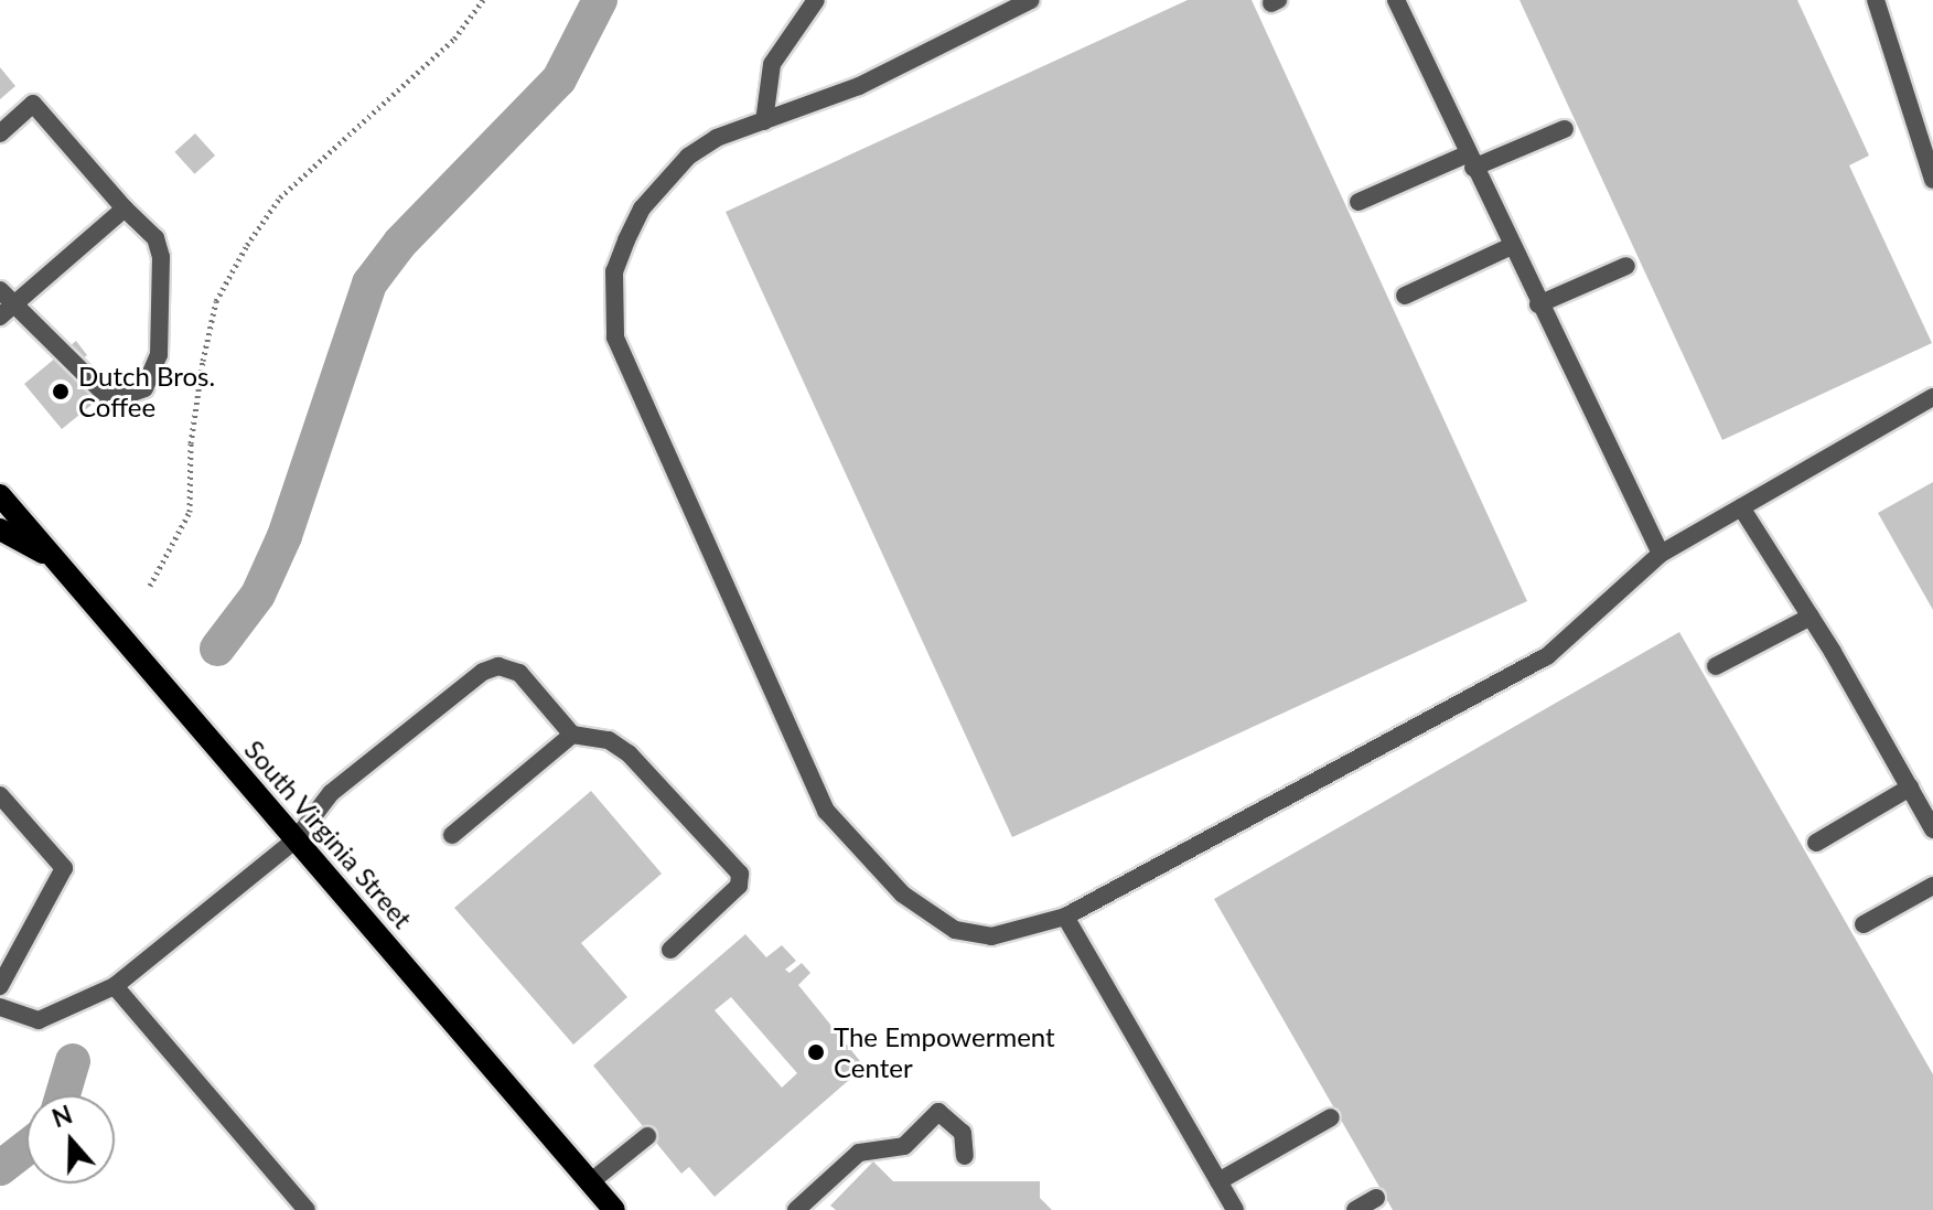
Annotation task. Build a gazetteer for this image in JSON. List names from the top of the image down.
{
  "streets": {
    "main road": ["South Virginia Street"]
  },
  "places": ["Dutch Bros. Coffee", "The Empowerment Center"],
  "north": "top"
}
